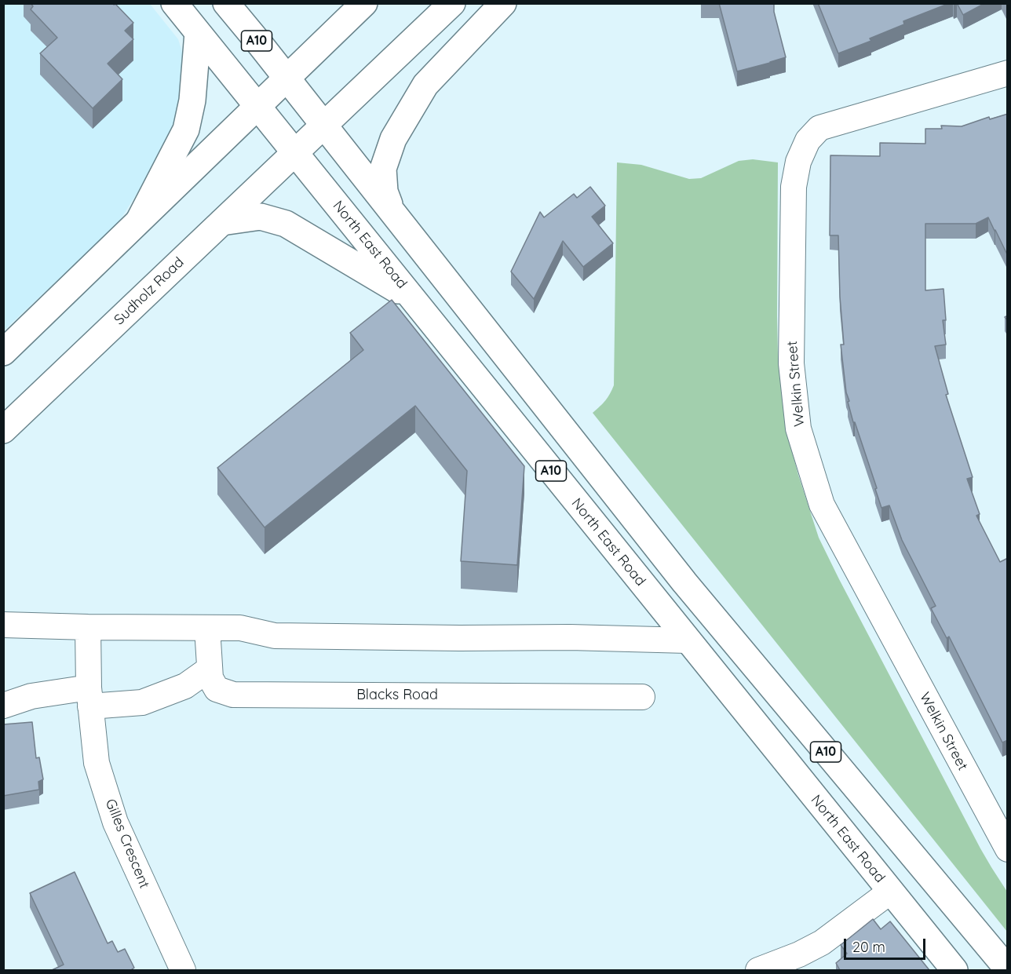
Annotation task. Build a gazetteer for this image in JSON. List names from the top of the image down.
{
  "streets": {
    "main road": ["A10", "North East Road", "Sudholz Road"],
    "street": ["Welkin Street", "Blacks Road", "Gilles Crescent"]
  },
  "crossings": [
    ["A10", "Sudholz Road"],
    ["North East Road", "Sudholz Road"]
  ],
  "scale_bar": "20 m"
}
